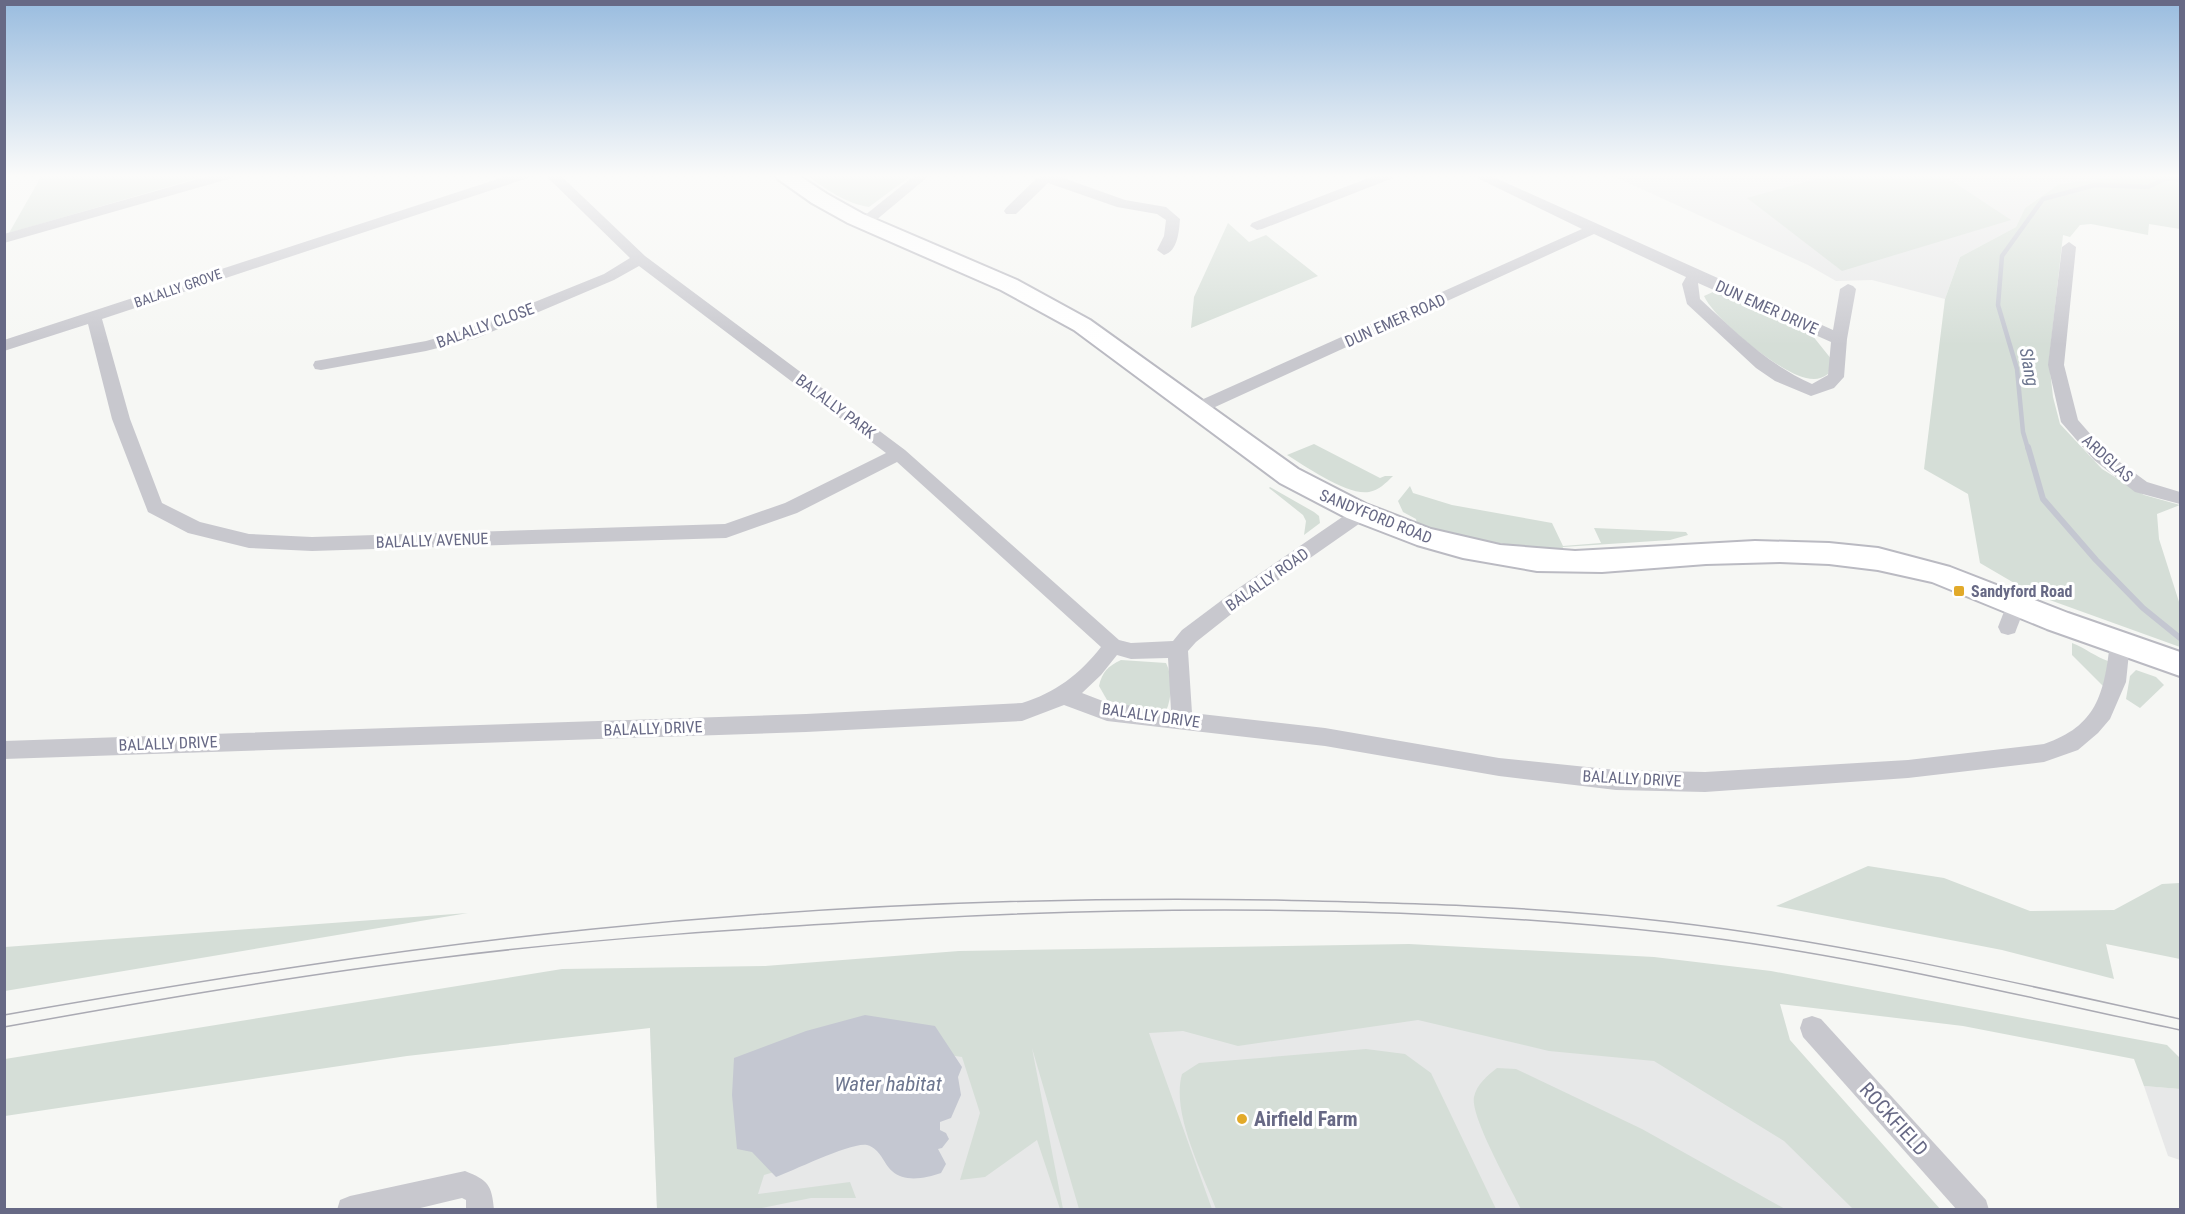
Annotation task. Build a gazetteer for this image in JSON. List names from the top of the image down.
{
  "streets": {
    "main road": ["SANDYFORD ROAD"],
    "street": [
      "BALALLY GROVE",
      "DUN EMER DRIVE",
      "DUN EMER ROAD",
      "BALALLY CLOSE",
      "BALALLY PARK",
      "ARDGLAS",
      "BALALLY AVENUE",
      "BALALLY ROAD",
      "BALALLY DRIVE",
      "ROCKFIELD"
    ]
  },
  "crossings": [
    ["BALALLY GROVE", "BALALLY AVENUE"],
    ["DUN EMER ROAD", "SANDYFORD ROAD"],
    ["BALALLY CLOSE", "BALALLY PARK"],
    ["BALALLY PARK", "BALALLY AVENUE"],
    ["SANDYFORD ROAD", "BALALLY ROAD"],
    ["SANDYFORD ROAD", "BALALLY DRIVE"]
  ],
  "water": ["Slang", "Water habitat"],
  "places": {
    "transit": ["Sandyford Road"],
    "other": ["Airfield Farm"]
  }
}
